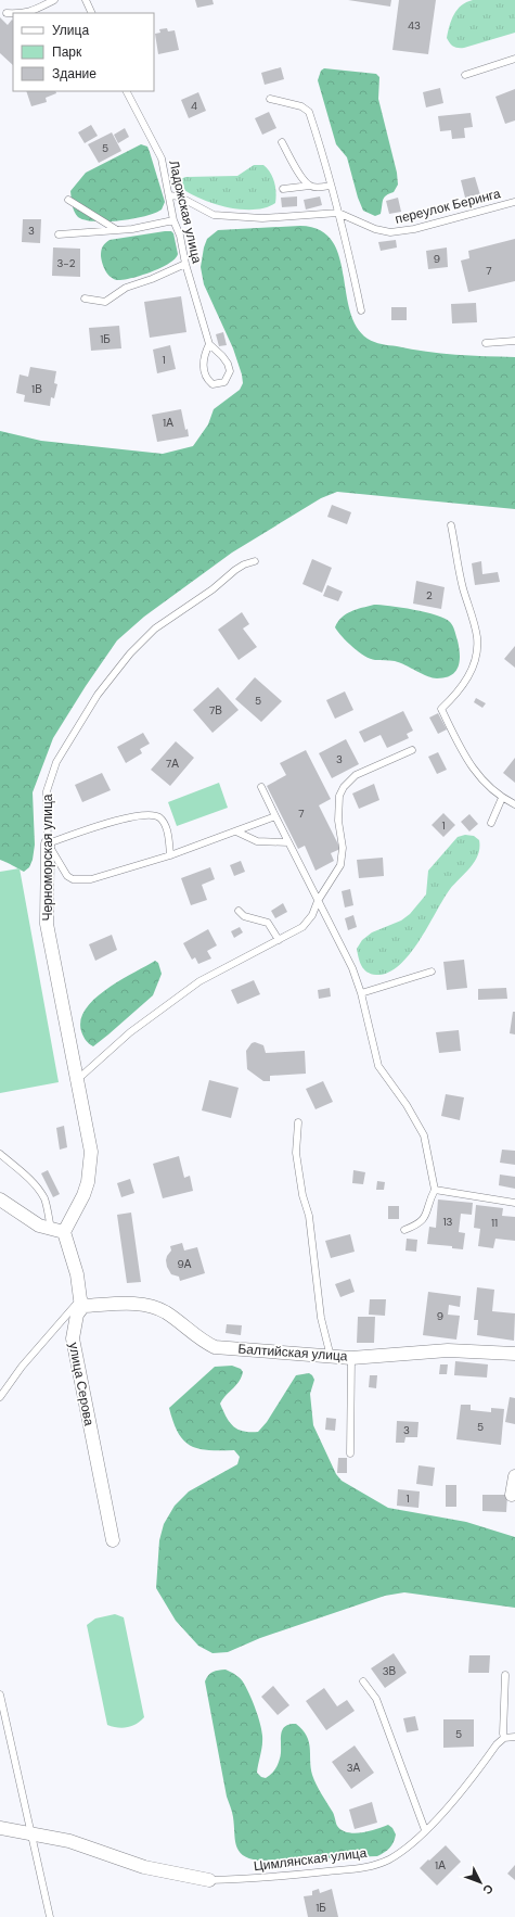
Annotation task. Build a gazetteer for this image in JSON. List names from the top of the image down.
{
  "streets": {
    "street": ["Черноморская улица", "Балтийская улица", "улица Серова"],
    "lane": ["переулок Беринга", "Ладожская улица", "Цимлянская улица"]
  },
  "crossings": [
    ["Балтийская улица", "улица Серова"]
  ],
  "house_numbers": [
    "43",
    "4",
    "5",
    "3",
    "9",
    "3-2",
    "7",
    "1Б",
    "1",
    "1В",
    "1А",
    "2",
    "5",
    "7В",
    "3",
    "7А",
    "7",
    "1",
    "13",
    "11",
    "9А",
    "9",
    "5",
    "3",
    "1",
    "3В",
    "5",
    "3А",
    "1А",
    "1Б"
  ],
  "legend": ["Улица", "Парк", "Здание"],
  "north": "bottom right"
}
